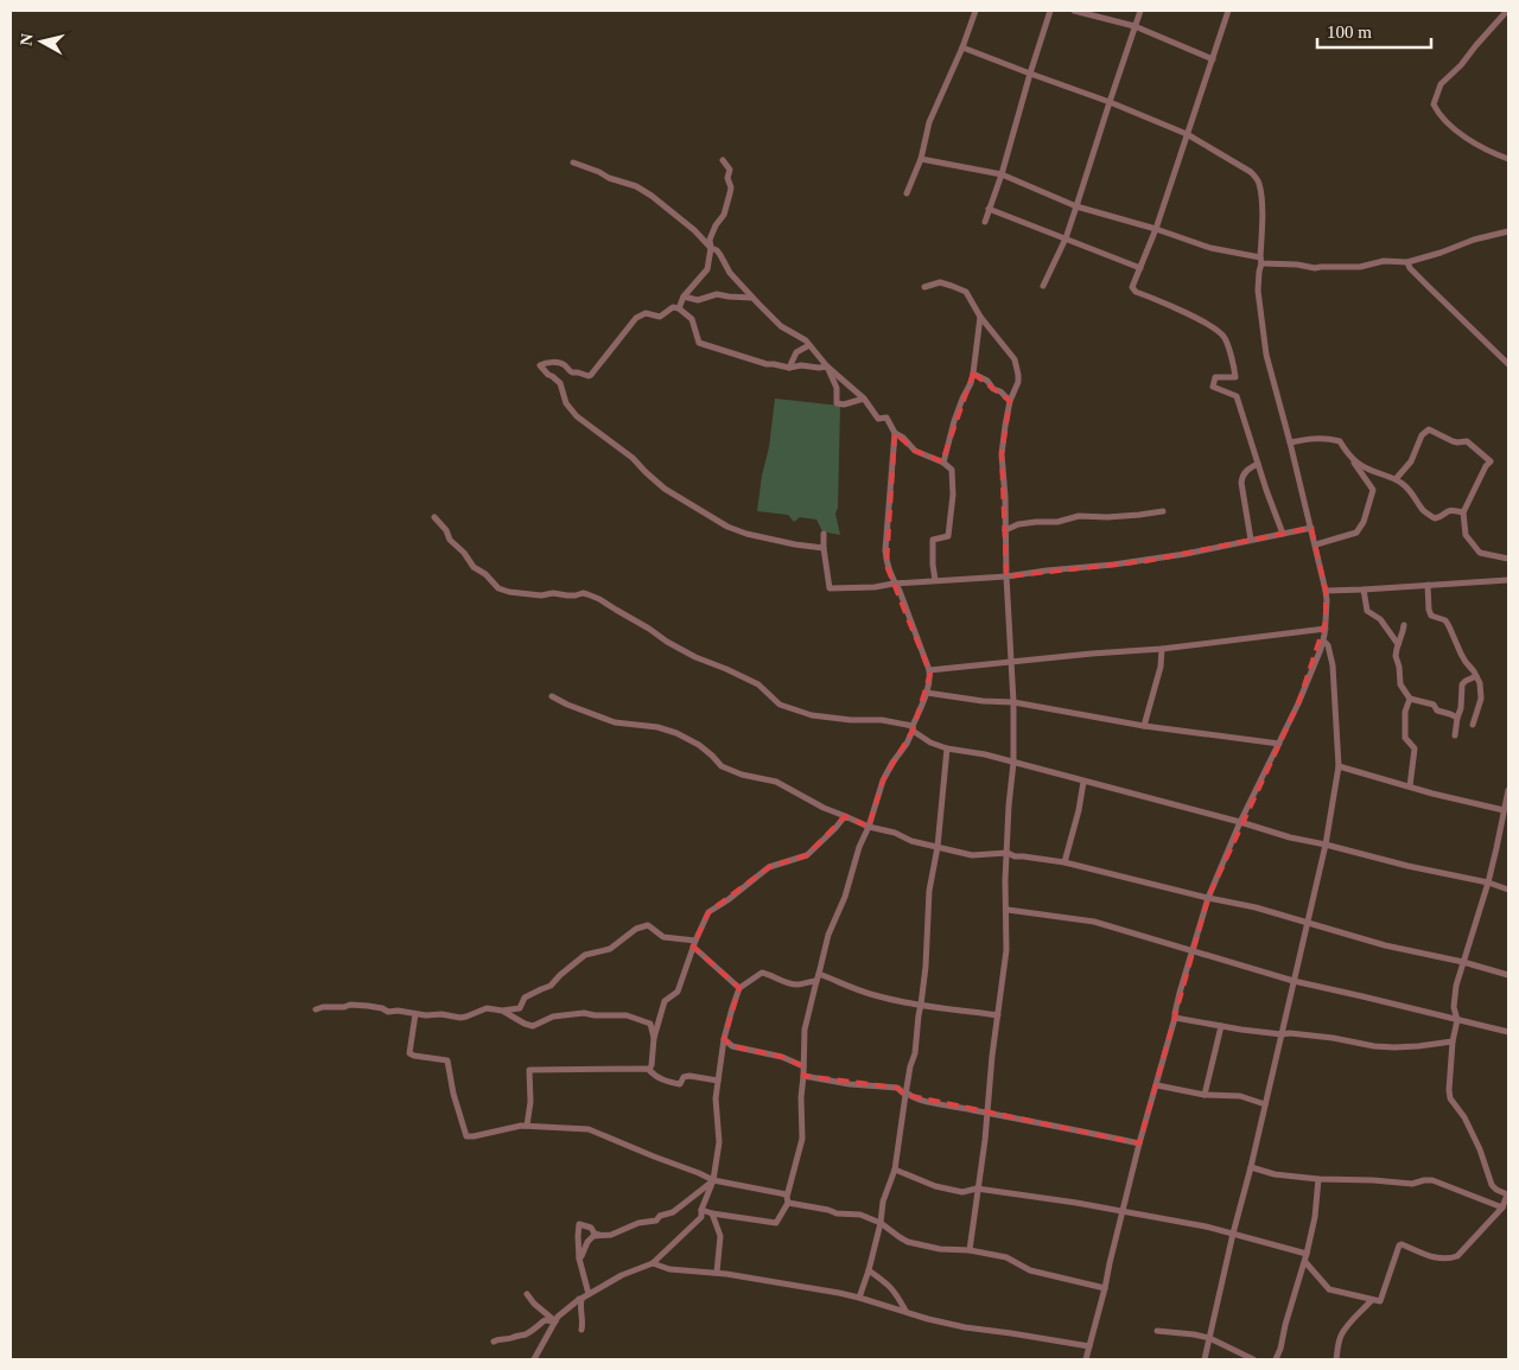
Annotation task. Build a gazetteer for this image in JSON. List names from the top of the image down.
{
  "scale_bar": "100 m",
  "north": "left"
}
